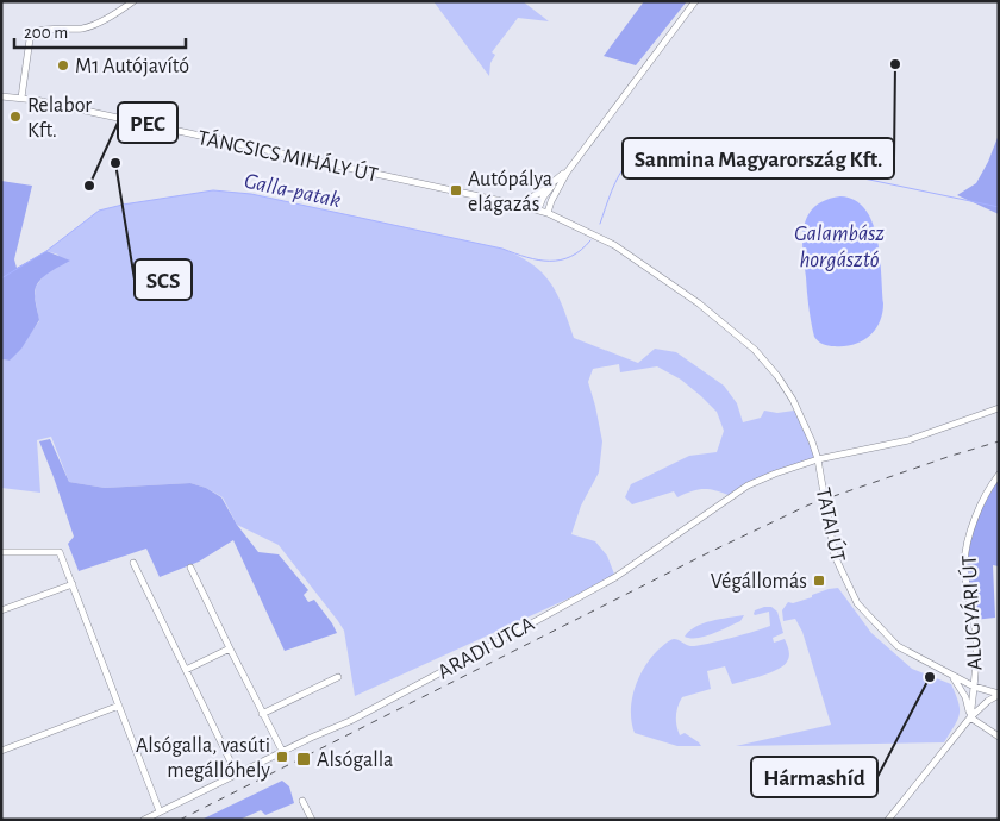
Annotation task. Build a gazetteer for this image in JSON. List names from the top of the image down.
{
  "streets": {
    "street": [
      "TÁNCSICS MIHÁLY ÚT",
      "TATAI ÚT",
      "ALUGYÁRI ÚT",
      "ARADI UTCA"
    ]
  },
  "crossings": [
    ["TÁNCSICS MIHÁLY ÚT", "TATAI ÚT"],
    ["TÁNCSICS MIHÁLY ÚT", "ARADI UTCA"],
    ["TATAI ÚT", "ALUGYÁRI ÚT"],
    ["TATAI ÚT", "ARADI UTCA"]
  ],
  "water": ["Galla-patak", "Galambász horgásztó"],
  "places": {
    "other": [
      "Sanmina Magyarország Kft.",
      "M1 Autójavító",
      "Relabor Kft.",
      "SCS",
      "PEC",
      "Hármashíd"
    ],
    "transit": [
      "Autópálya elágazás",
      "Végállomás",
      "Alsógalla, vasúti megállóhely",
      "Alsógalla"
    ]
  },
  "scale_bar": "200 m"
}
